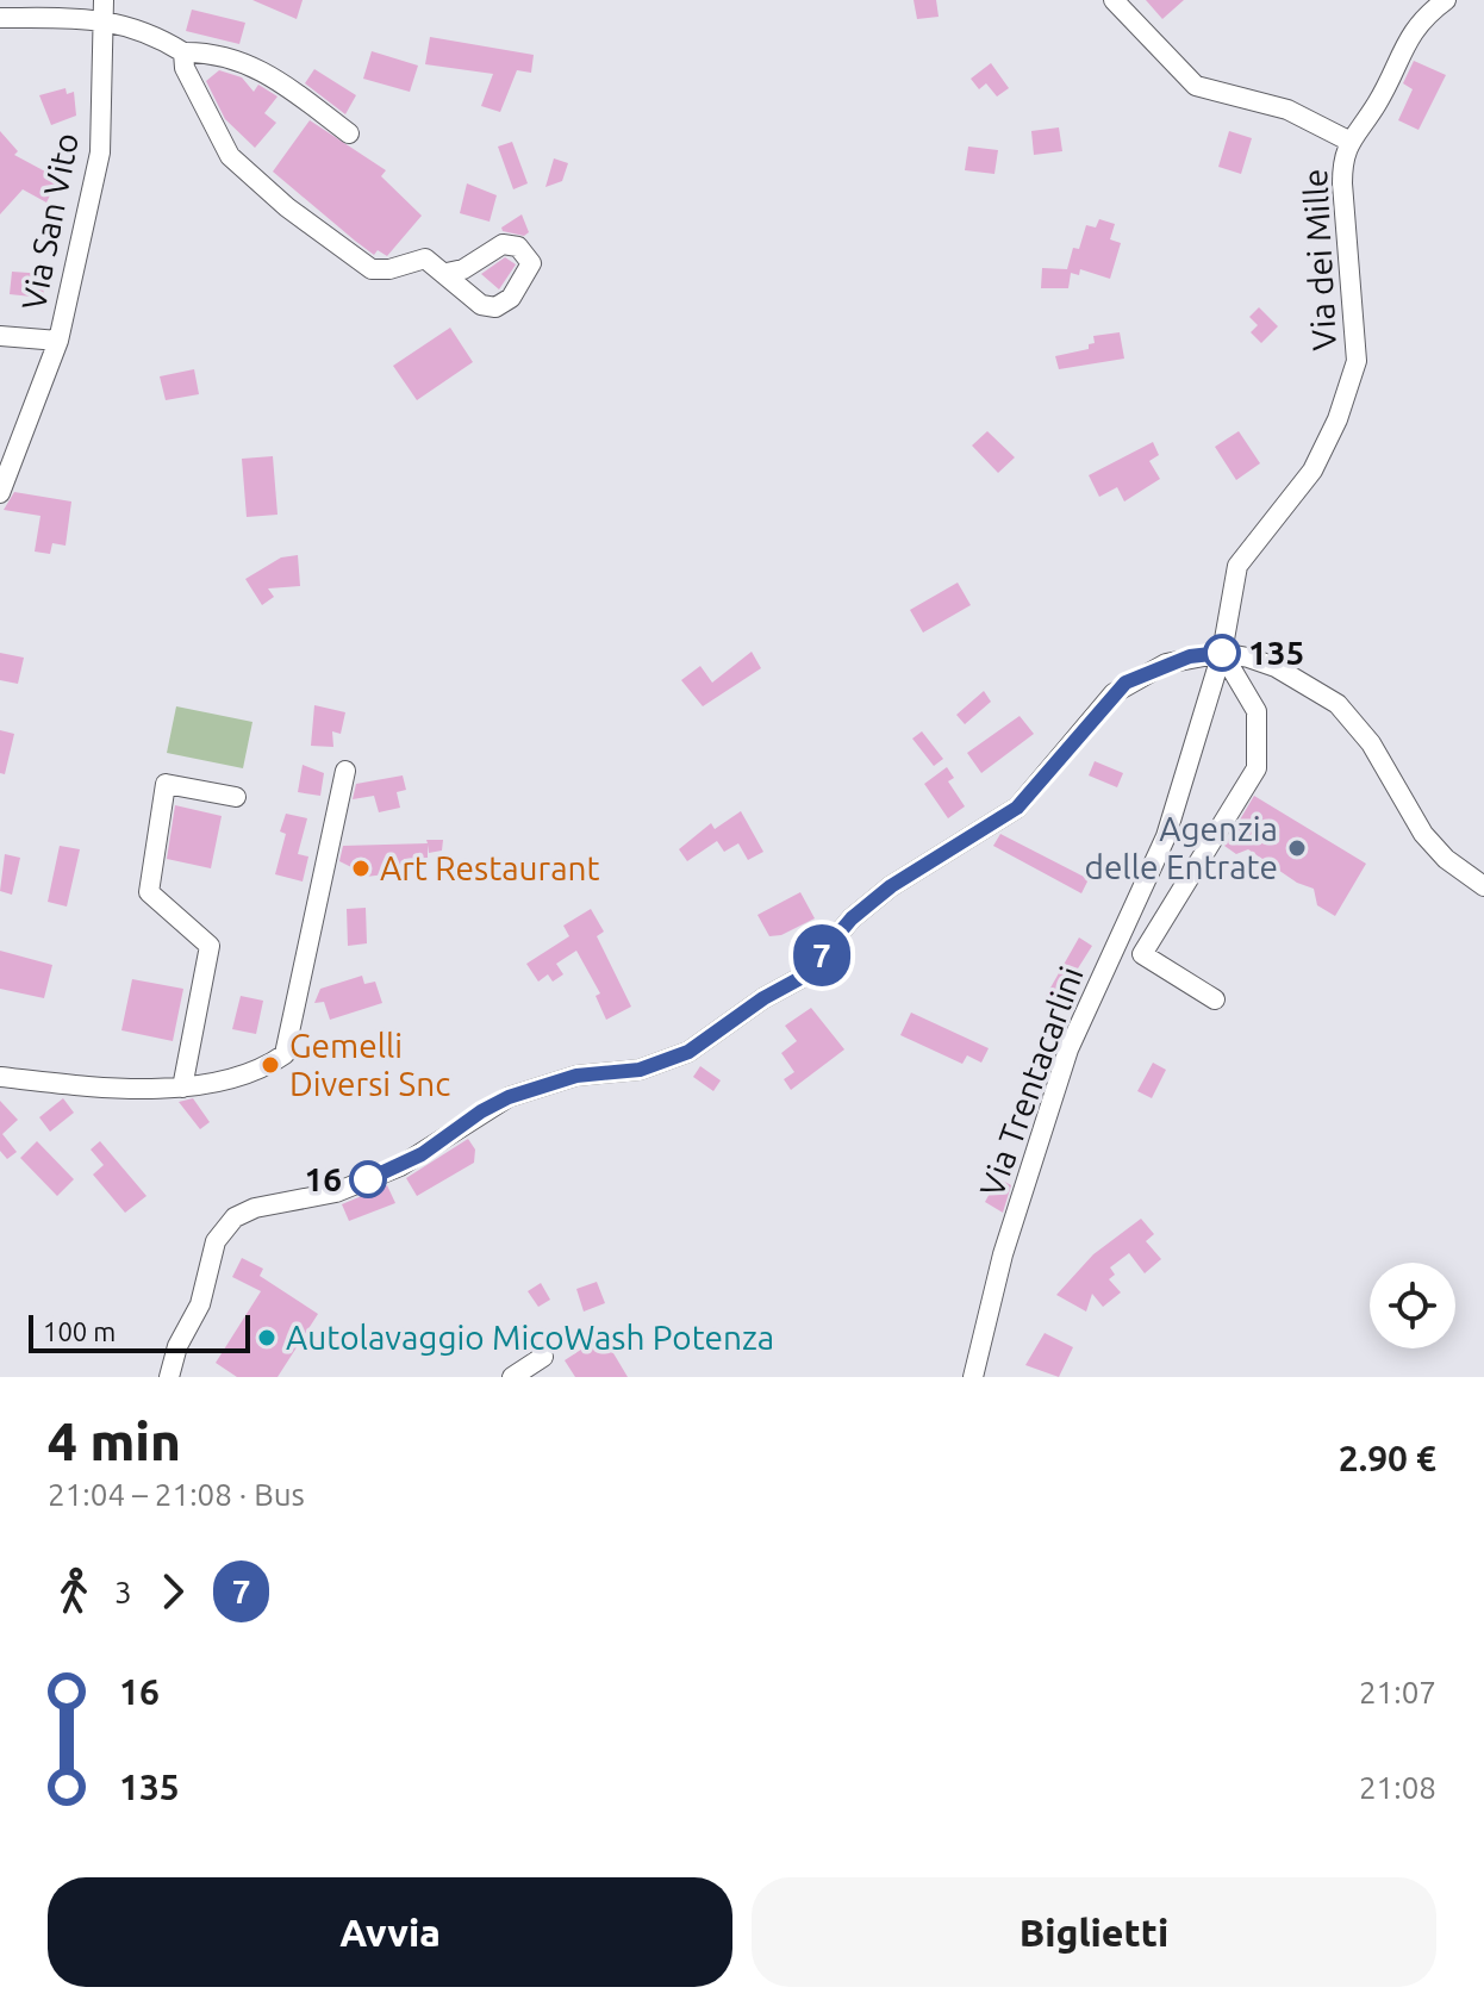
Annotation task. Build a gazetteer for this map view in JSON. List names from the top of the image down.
{
  "streets": {
    "street": ["Via San Vito", "Via dei Mille", "Via Trentacarlini"]
  },
  "crossings": [
    ["Via dei Mille", "Via Trentacarlini"]
  ],
  "places": [
    "135",
    "Agenzia delle Entrate",
    "Art Restaurant",
    "Gemelli Diversi Snc",
    "16",
    "Autolavaggio MicoWash Potenza"
  ],
  "lines": ["bus line 7"],
  "scale_bar": "100 m",
  "page": {
    "on_map": "7",
    "scale": "100 m",
    "heading": ["4 min", "21:04 – 21:08 · Bus", "2.90 €"],
    "legs": ["3", "7"],
    "list": [
      {
        "name": "16",
        "value": "21:07"
      },
      {
        "name": "135",
        "value": "21:08"
      }
    ],
    "buttons": ["Avvia", "Biglietti"]
  }
}
